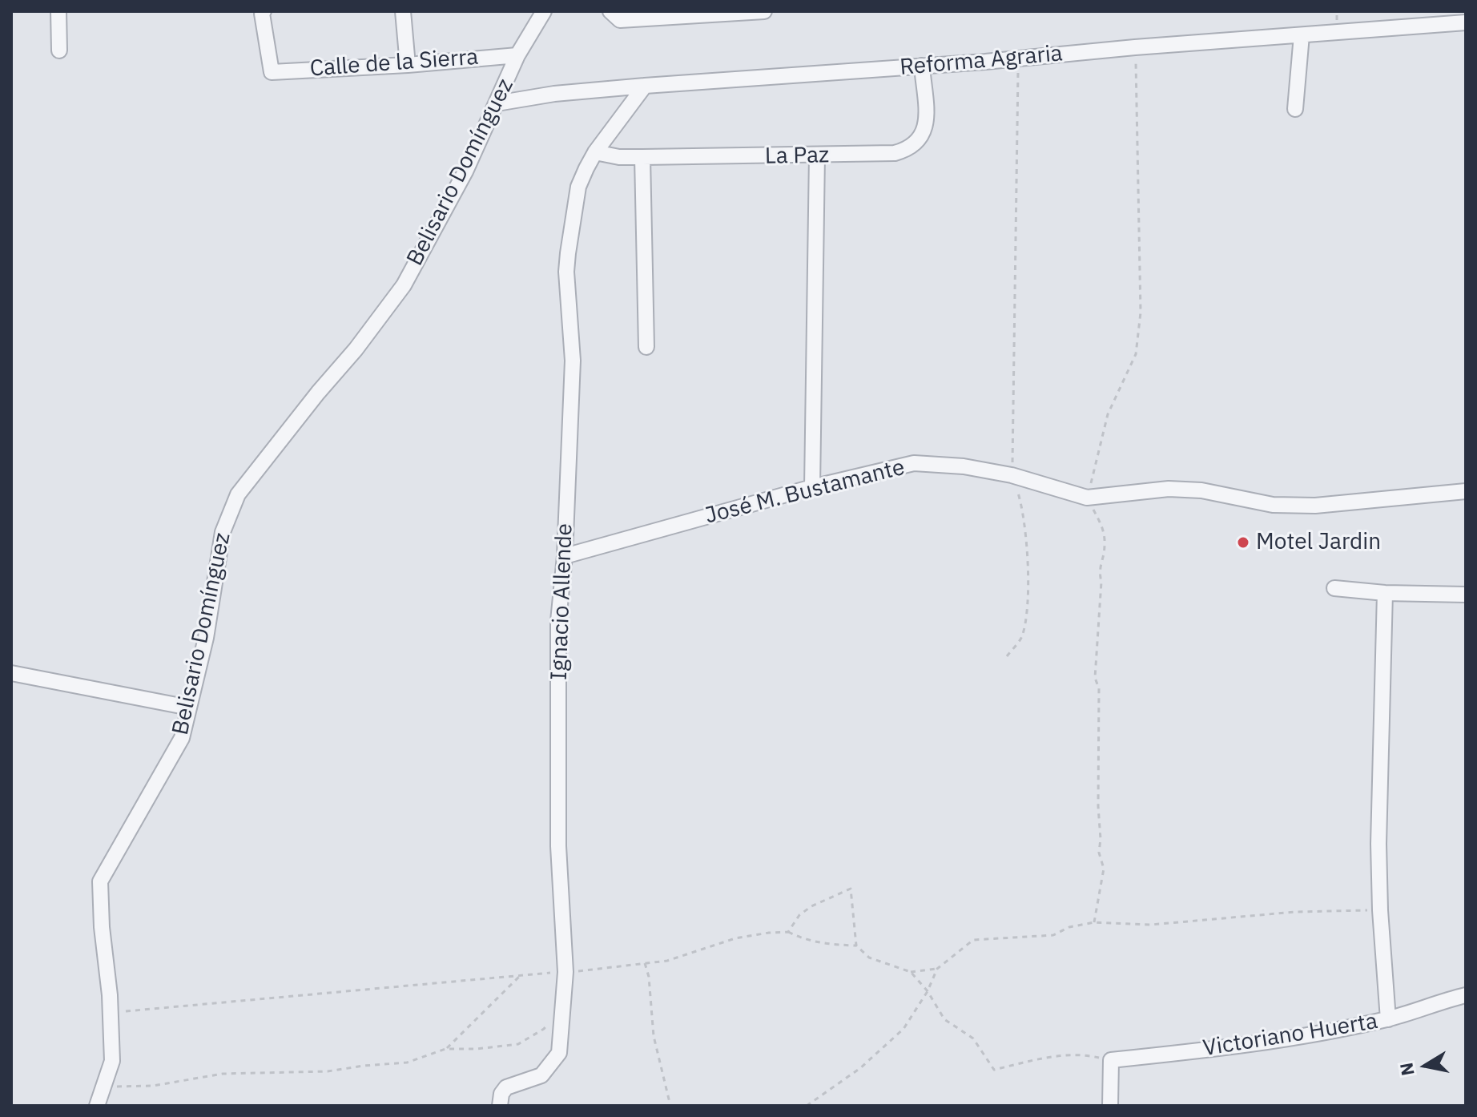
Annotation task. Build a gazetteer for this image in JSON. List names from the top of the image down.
{
  "streets": {
    "street": [
      "Reforma Agraria",
      "Calle de la Sierra",
      "La Paz",
      "Belisario Domínguez",
      "José M. Bustamante",
      "Ignacio Allende",
      "Victoriano Huerta"
    ]
  },
  "crossings": [
    ["Reforma Agraria", "La Paz"],
    ["Reforma Agraria", "Belisario Domínguez"],
    ["Reforma Agraria", "Ignacio Allende"],
    ["Calle de la Sierra", "Belisario Domínguez"],
    ["La Paz", "Ignacio Allende"],
    ["José M. Bustamante", "Ignacio Allende"]
  ],
  "places": ["Motel Jardin"],
  "north": "left"
}
